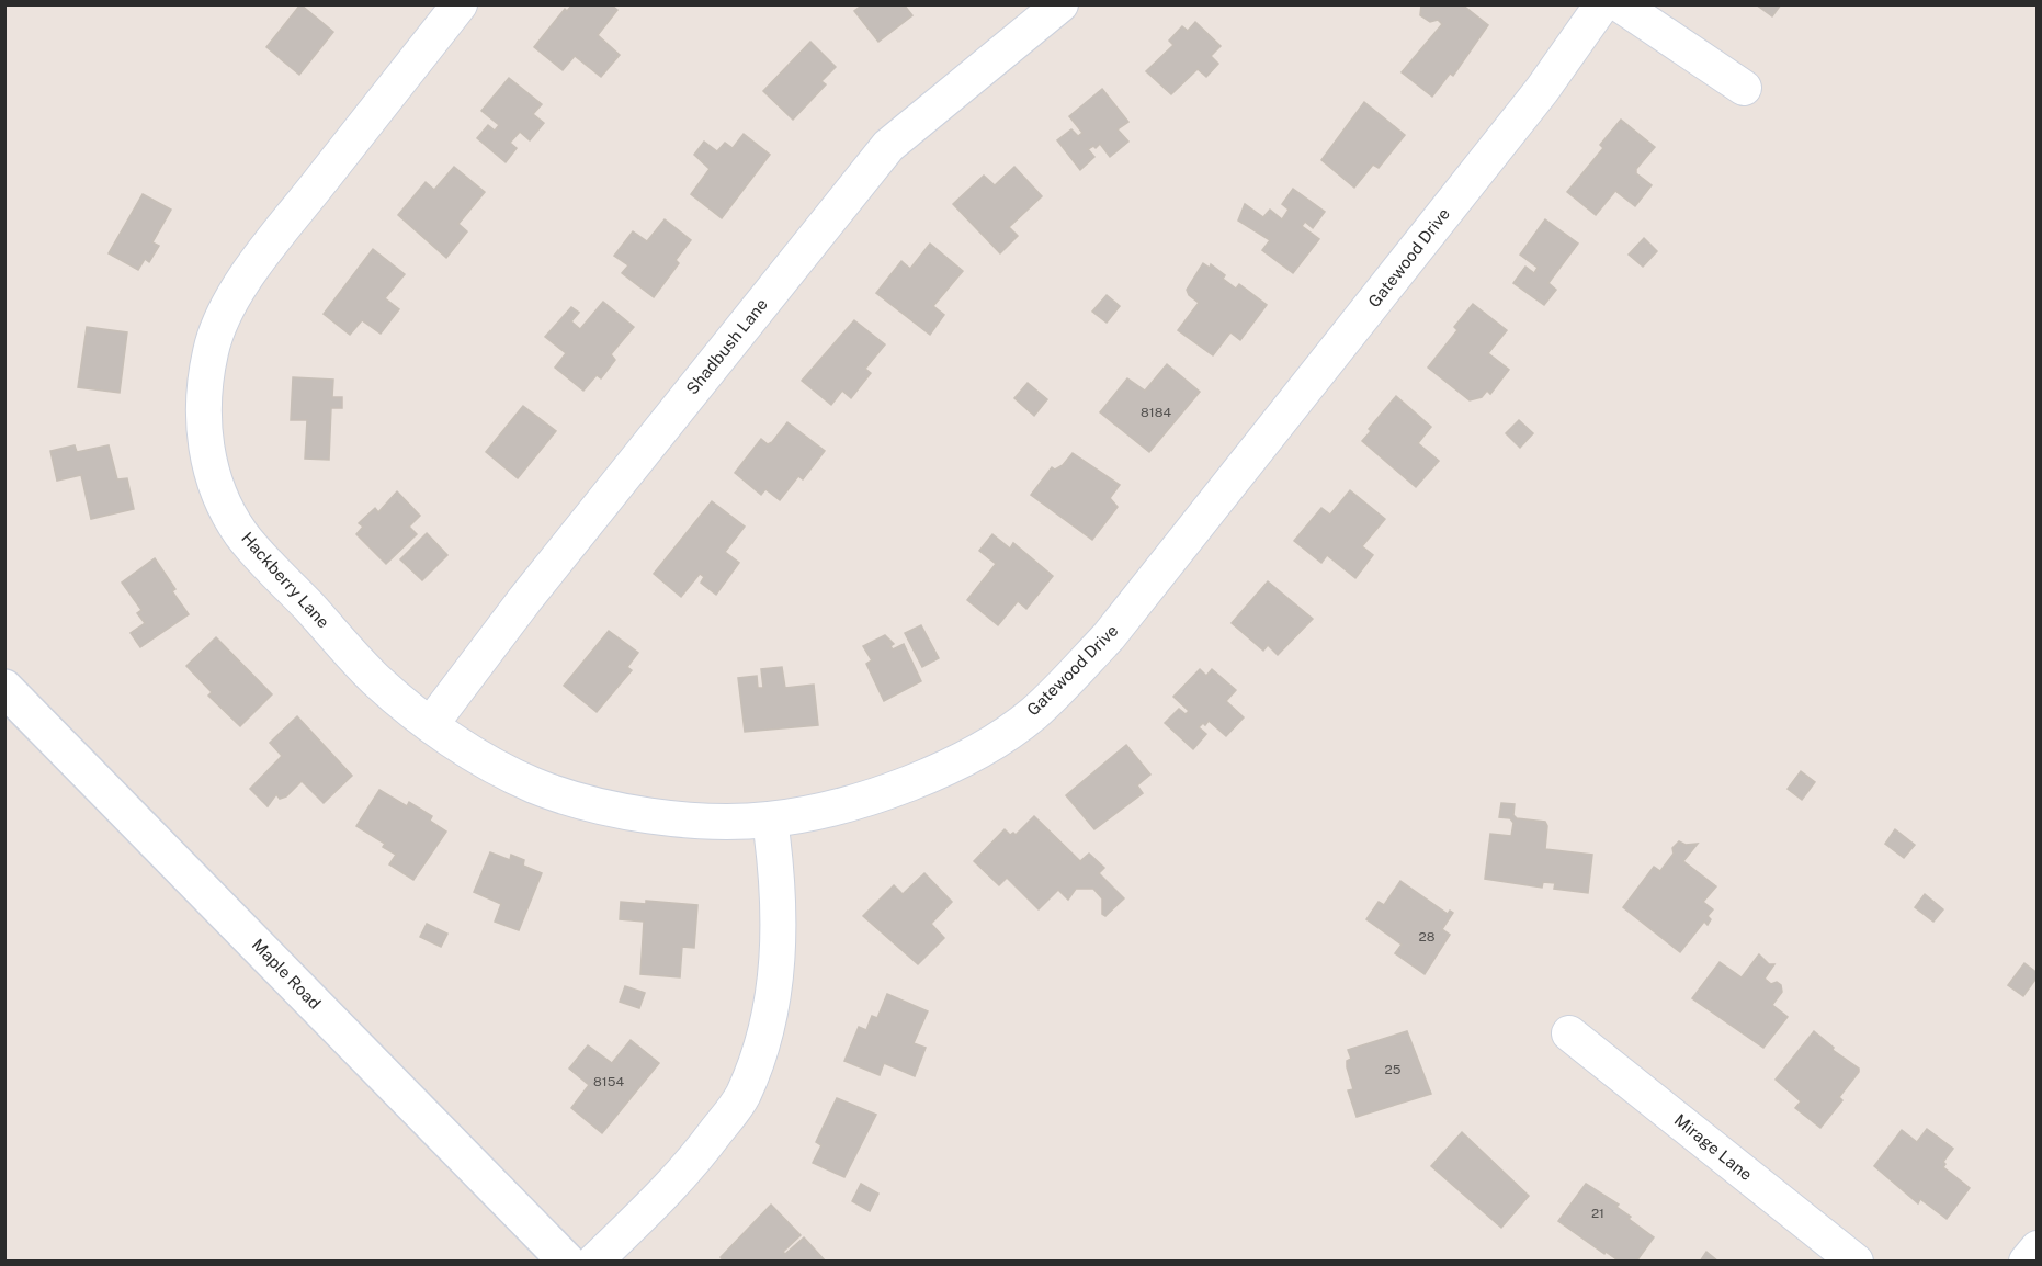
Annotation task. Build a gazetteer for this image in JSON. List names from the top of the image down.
{
  "streets": {
    "street": [
      "Gatewood Drive",
      "Shadbush Lane",
      "Hackberry Lane",
      "Maple Road",
      "Mirage Lane"
    ]
  },
  "crossings": [
    ["Gatewood Drive", "Hackberry Lane"],
    ["Shadbush Lane", "Hackberry Lane"]
  ],
  "house_numbers": [
    "8184",
    "28",
    "25",
    "8154",
    "21"
  ]
}
